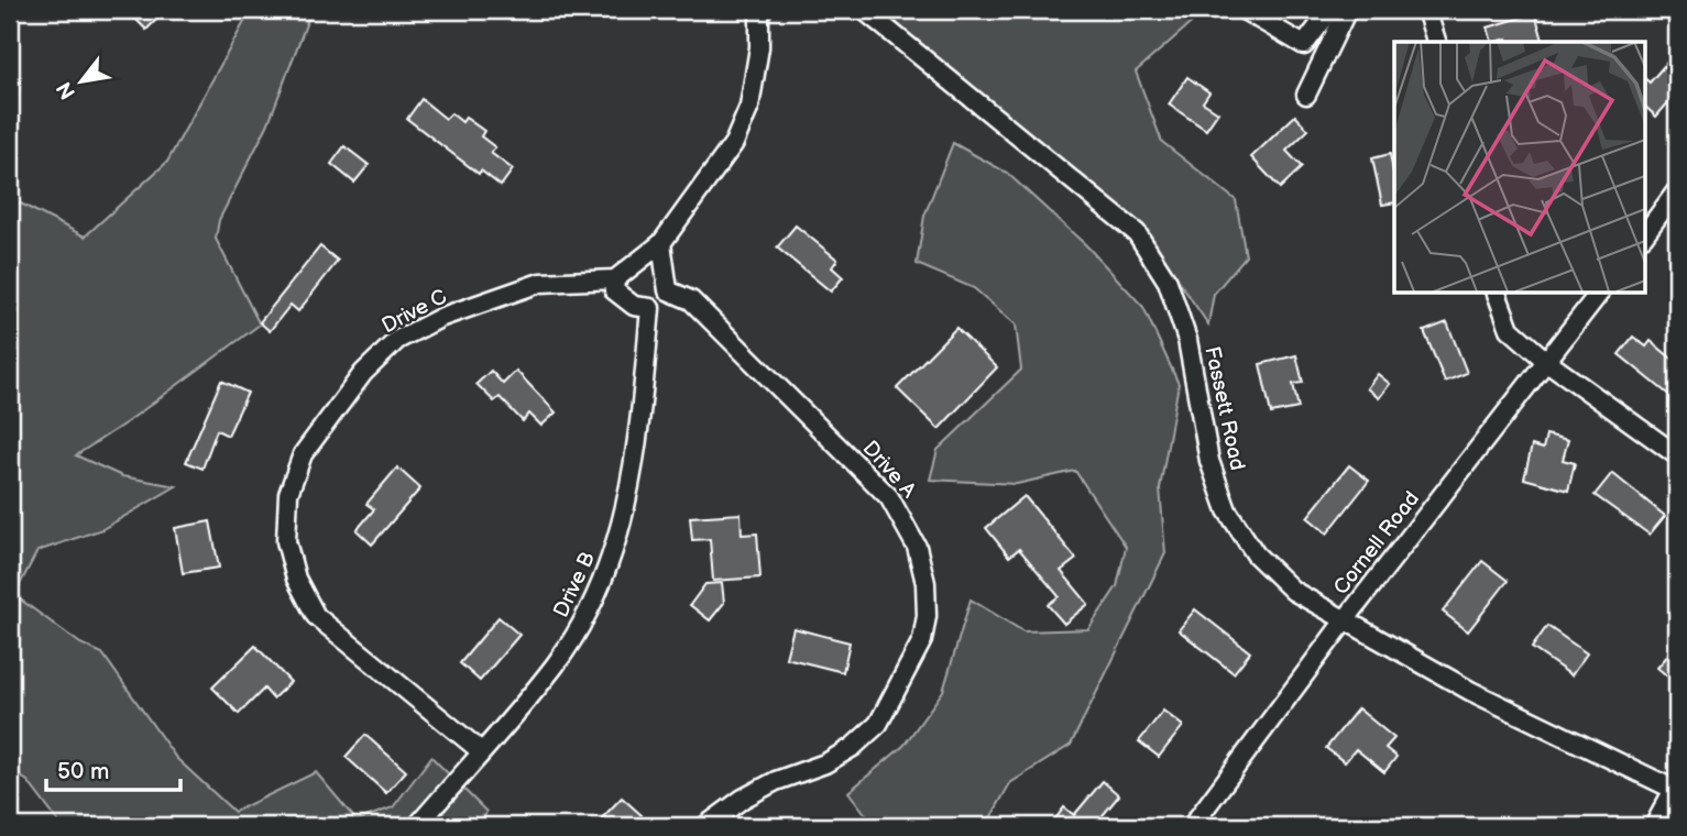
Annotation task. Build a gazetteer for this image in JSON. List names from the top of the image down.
{
  "streets": {
    "street": [
      "Drive C",
      "Fassett Road",
      "Drive A",
      "Cornell Road",
      "Drive B"
    ]
  },
  "crossings": [
    ["Drive C", "Drive B"],
    ["Fassett Road", "Cornell Road"]
  ],
  "scale_bar": "50 m",
  "north": "bottom left"
}
